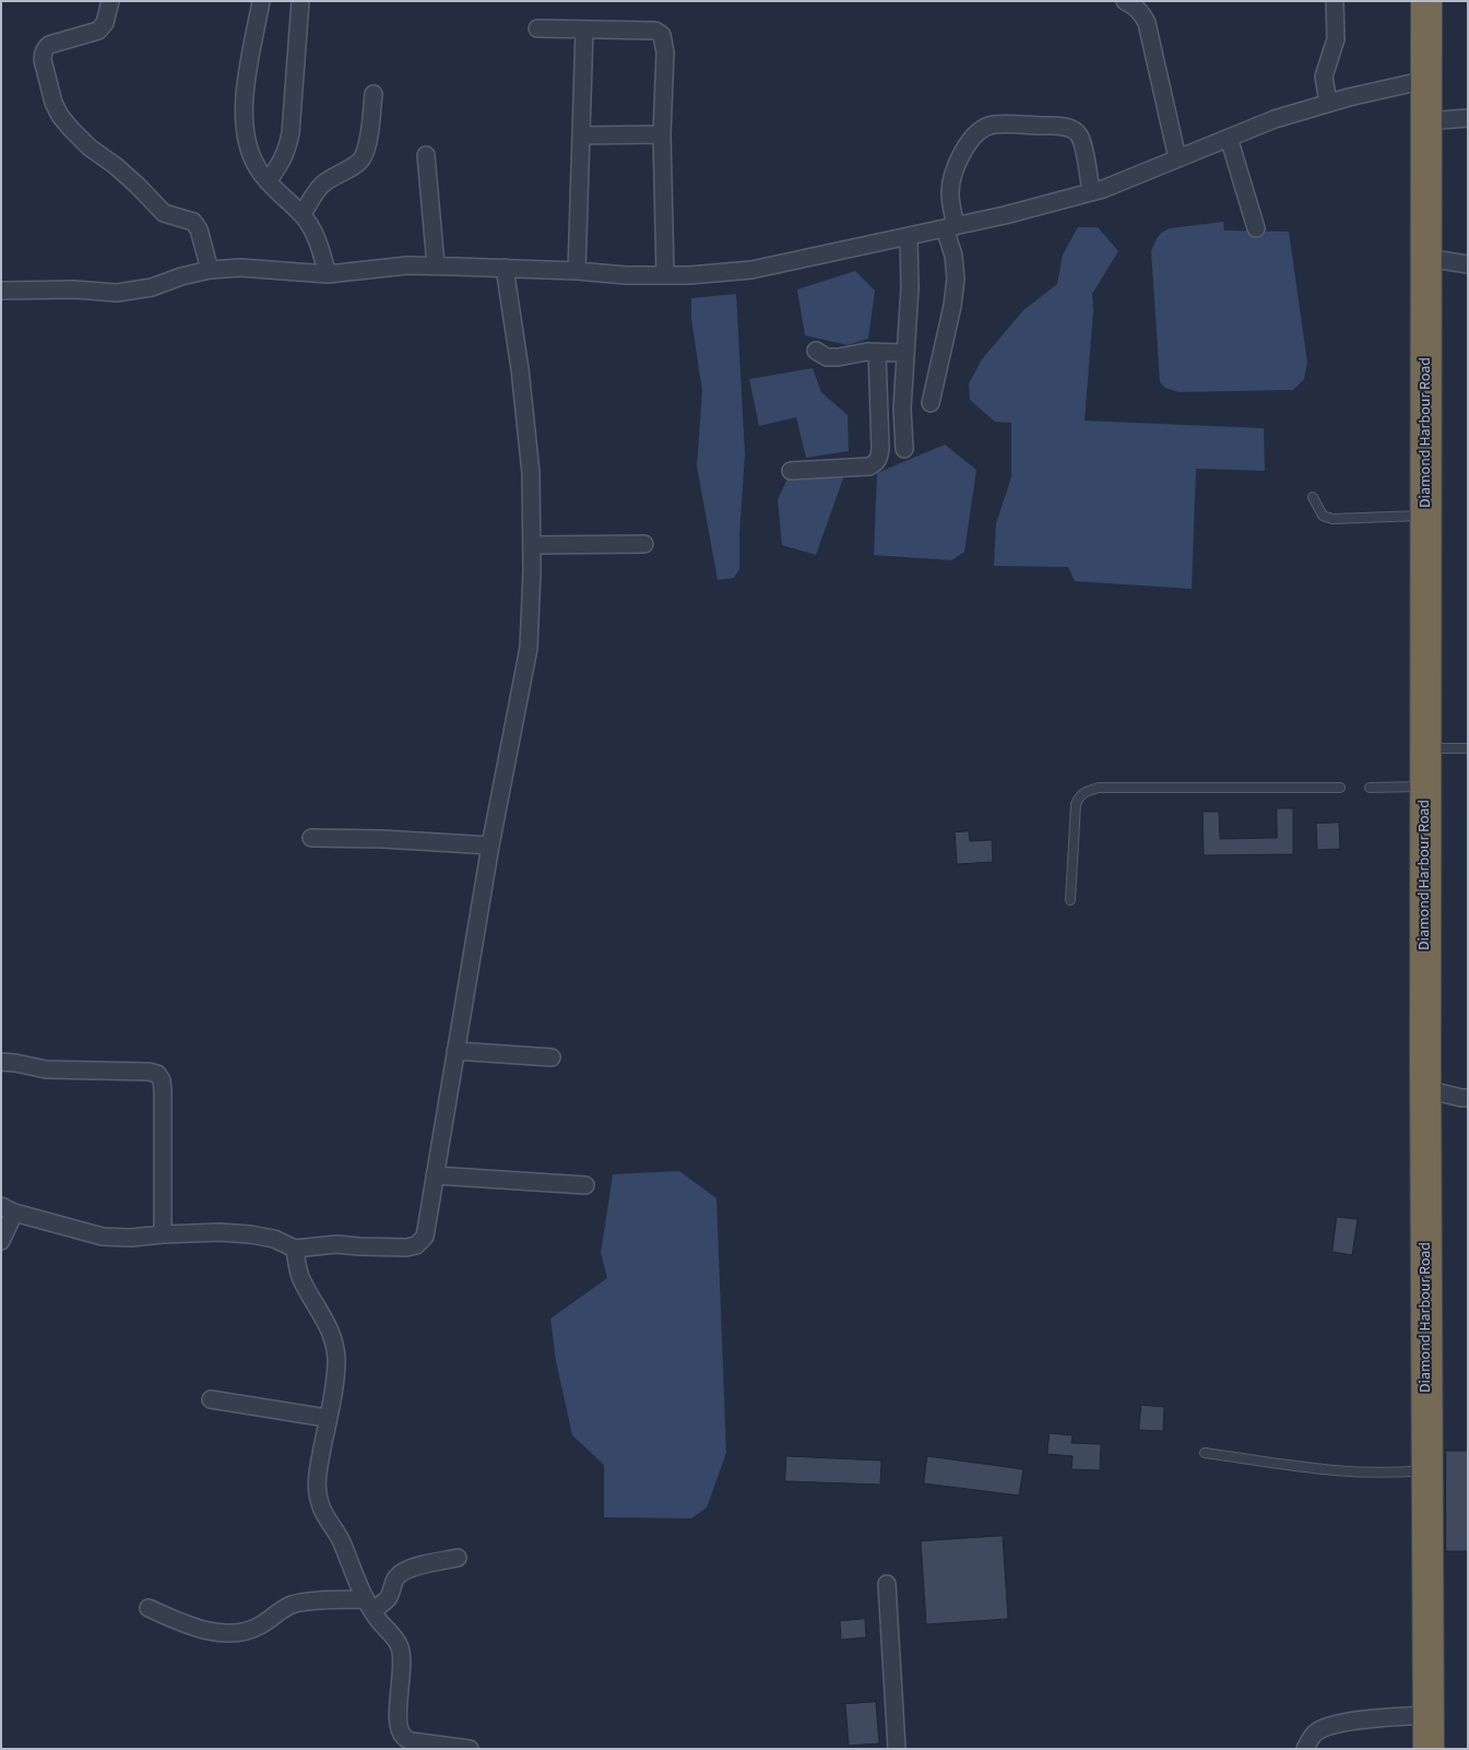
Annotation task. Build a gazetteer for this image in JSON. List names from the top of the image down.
{
  "streets": {
    "highway": ["Diamond Harbour Road"]
  }
}
